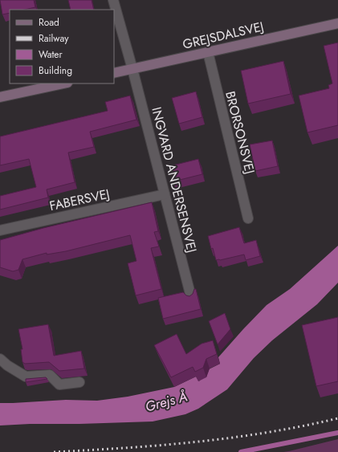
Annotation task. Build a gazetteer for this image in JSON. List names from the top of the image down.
{
  "streets": {
    "street": [
      "GREJSDALSVEJ",
      "BRORSONSVEJ",
      "INGVARD ANDERSENSVEJ",
      "FABERSVEJ"
    ]
  },
  "crossings": [
    ["GREJSDALSVEJ", "BRORSONSVEJ"],
    ["GREJSDALSVEJ", "INGVARD ANDERSENSVEJ"],
    ["INGVARD ANDERSENSVEJ", "FABERSVEJ"]
  ],
  "water": ["Grejs Å"],
  "legend": [
    "Road",
    "Railway",
    "Water",
    "Building"
  ]
}
